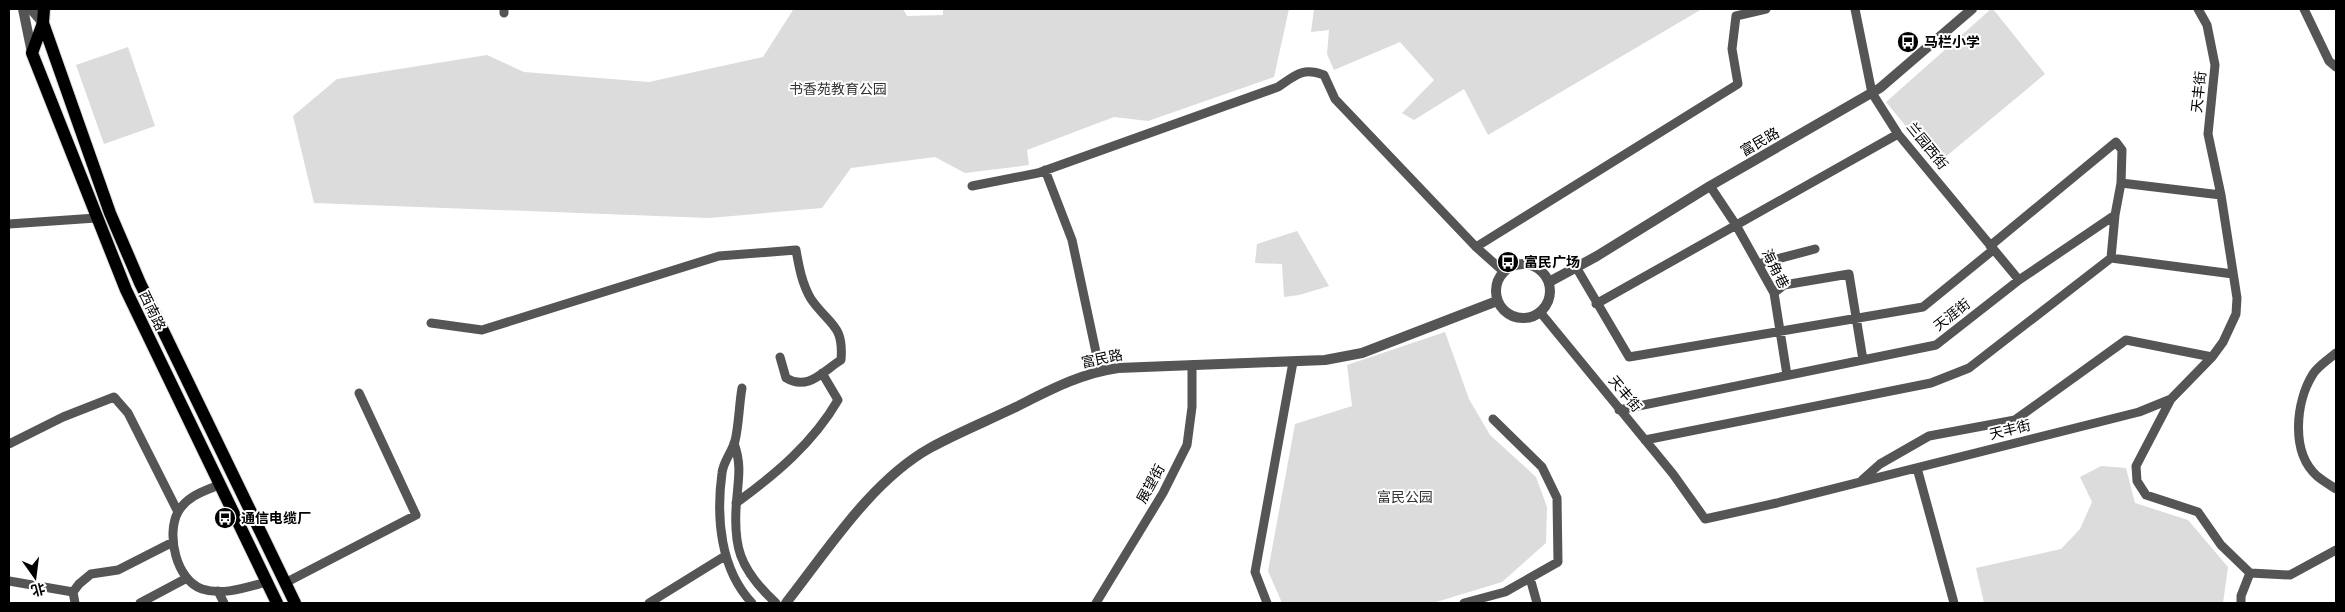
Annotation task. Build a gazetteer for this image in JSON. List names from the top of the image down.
{
  "streets": {
    "main road": ["西南路"],
    "street": [
      "天丰街",
      "富民路",
      "兰园西街",
      "海角巷",
      "天涯街",
      "展望街"
    ]
  },
  "crossings": [
    ["天丰街", "富民路"],
    ["天丰街", "天涯街"],
    ["富民路", "兰园西街"],
    ["富民路", "海角巷"],
    ["富民路", "展望街"],
    ["兰园西街", "天涯街"],
    ["海角巷", "天涯街"]
  ],
  "parks": ["书香苑教育公园", "富民公园"],
  "places": {
    "bus stop": ["马栏小学", "富民广场", "通信电缆厂"]
  },
  "north": "bottom"
}
